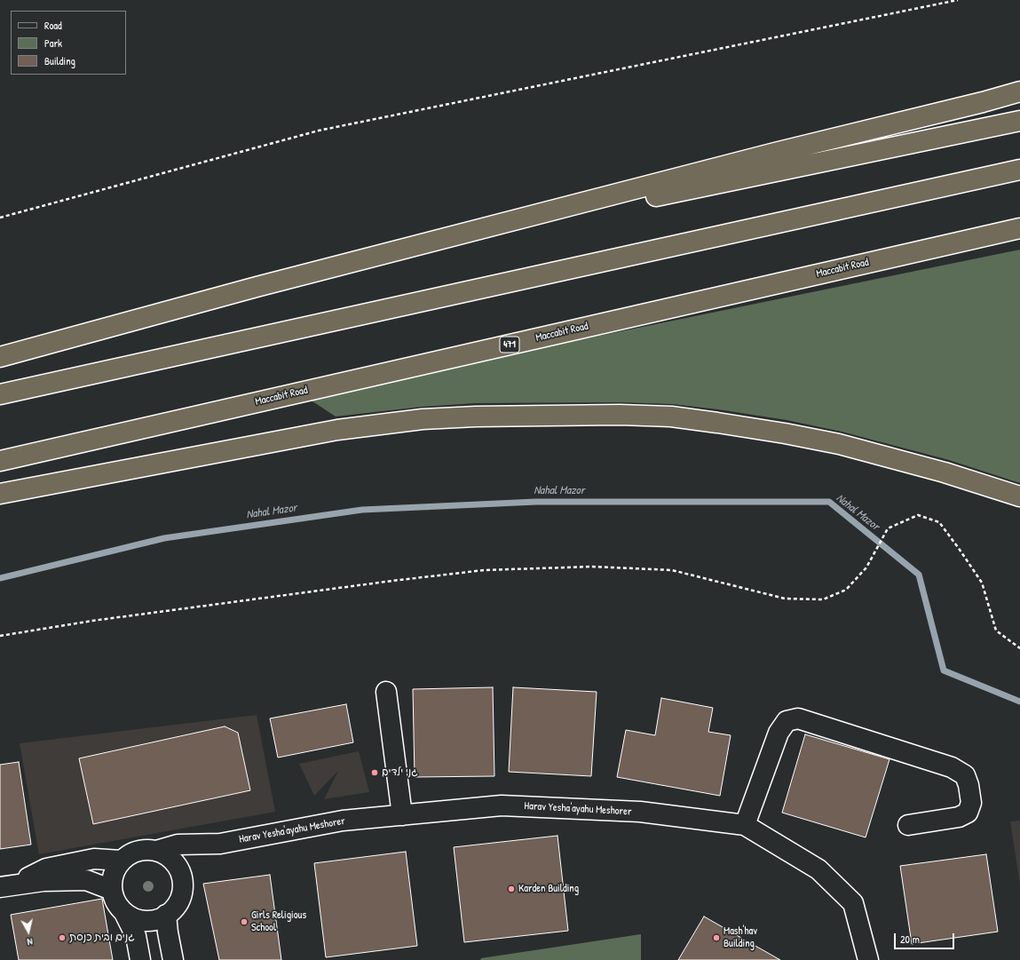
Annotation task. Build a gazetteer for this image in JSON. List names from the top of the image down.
{
  "streets": {
    "highway": ["Maccabit Road", "471"],
    "street": ["Harav Yesha'ayahu Meshorer"]
  },
  "water": ["Nahal Mazor"],
  "places": [
    "גני ילדים",
    "Karden Building",
    "Girls Religious School",
    "גנים ובית כנסת",
    "Mash'hav Building"
  ],
  "legend": ["Road", "Park", "Building"],
  "scale_bar": "20 m",
  "north": "bottom"
}
